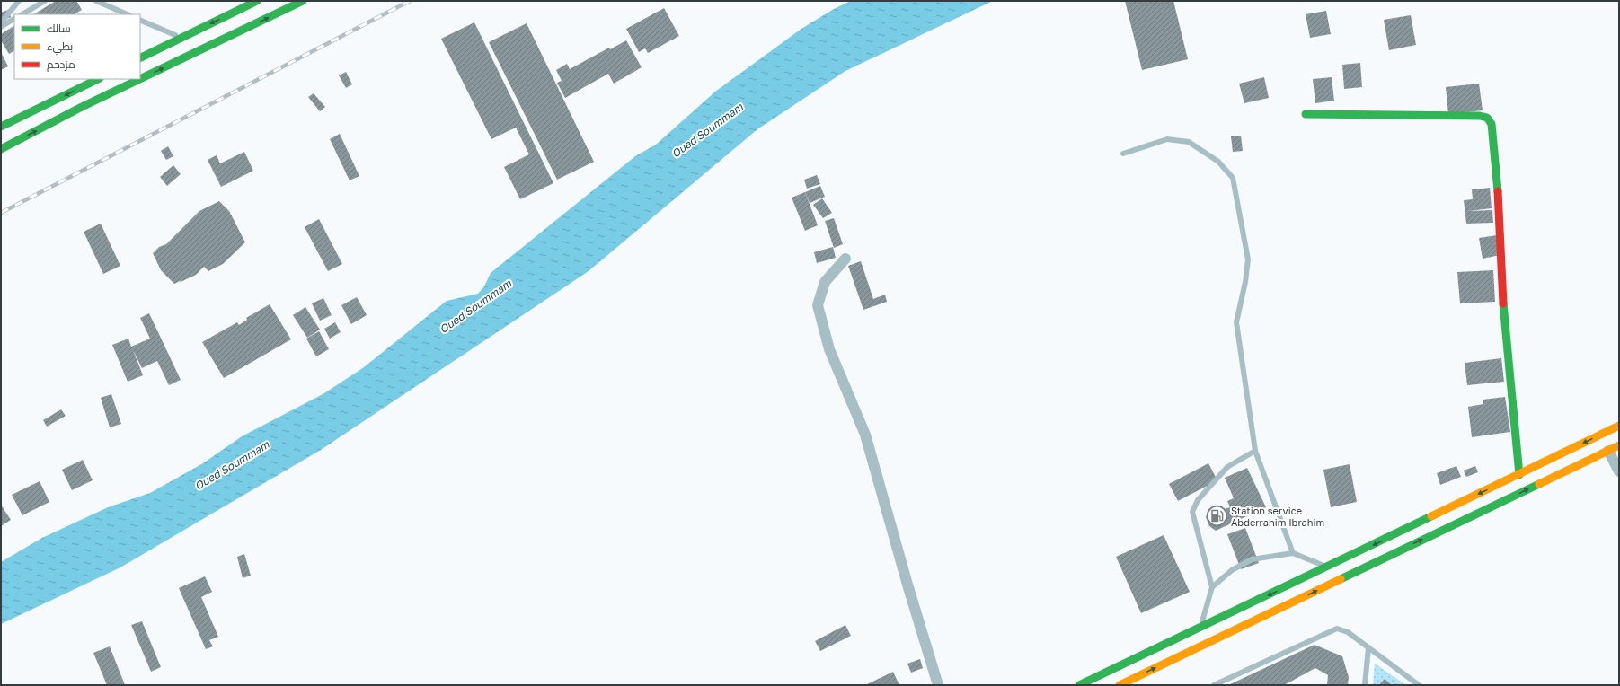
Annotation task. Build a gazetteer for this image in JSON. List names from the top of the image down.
{
  "water": ["Oued Soummam"],
  "places": {
    "fuel station": ["Station service Abderrahim Ibrahim"]
  },
  "legend": ["سالك", "بطيء", "مزدحم"]
}
